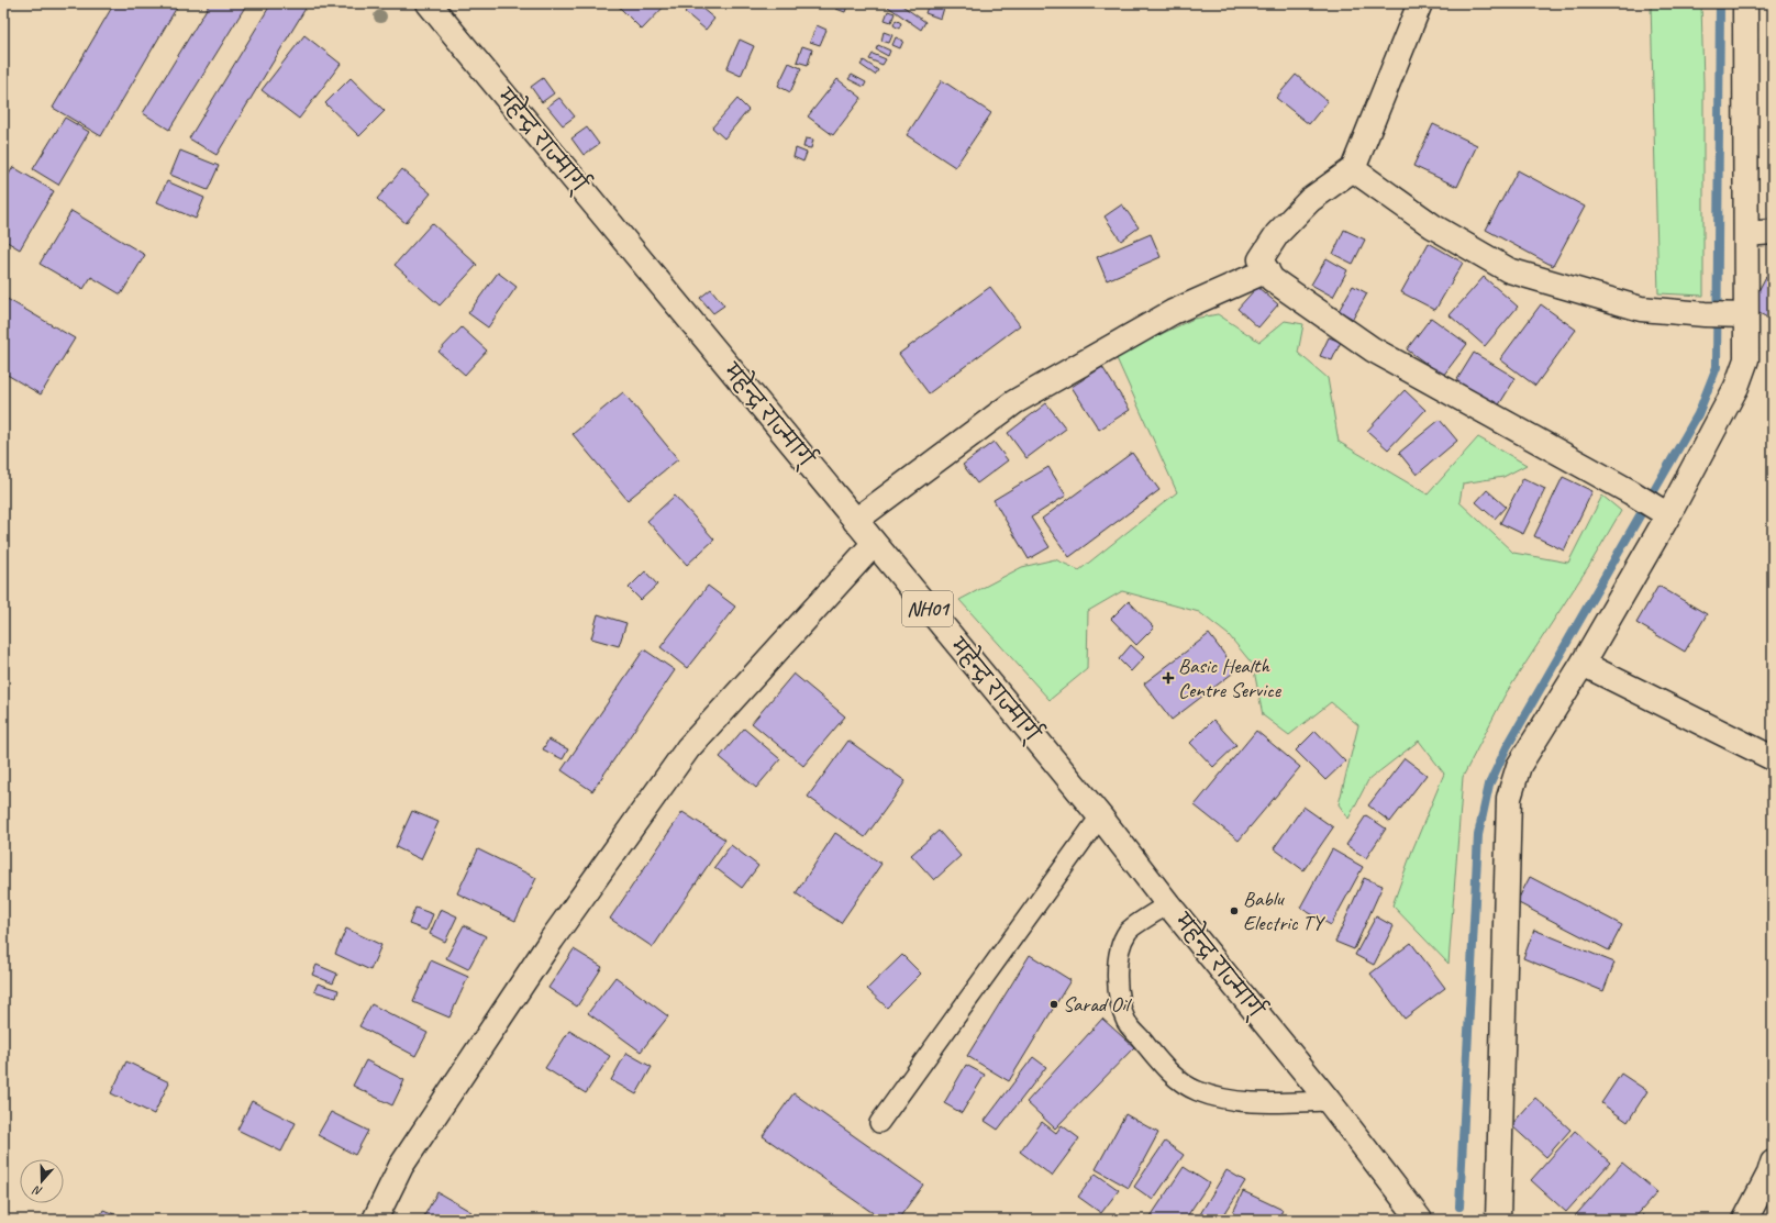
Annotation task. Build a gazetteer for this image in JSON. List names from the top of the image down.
{
  "streets": {
    "main road": ["महेन्द्र राज्मार्ग्", "NH01"]
  },
  "places": {
    "health": ["Basic Health Centre Service"],
    "other": ["Bablu Electric TY", "Sarad Oil"]
  },
  "north": "bottom"
}
